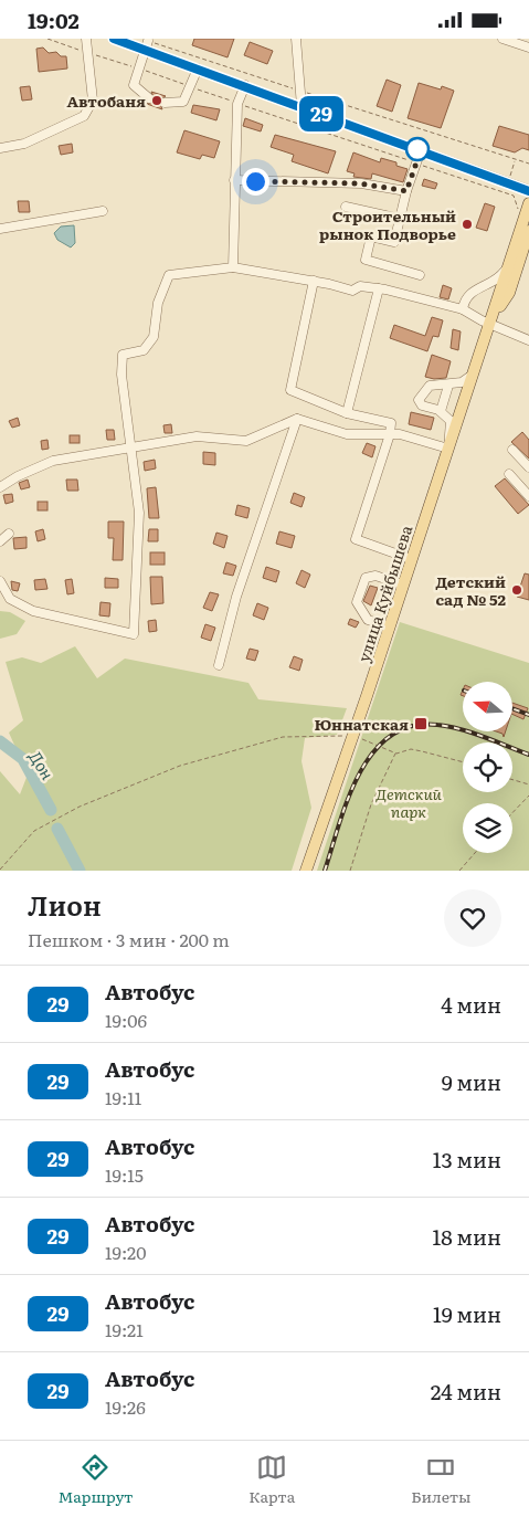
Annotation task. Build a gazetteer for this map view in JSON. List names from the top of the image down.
{
  "streets": {
    "main road": ["улица Куйбышева"]
  },
  "water": ["Дон"],
  "parks": ["Детский парк"],
  "places": {
    "other": ["Автобаня", "Строительный рынок Подворье", "Детский сад № 52"],
    "transit": ["Юннатская"]
  },
  "lines": ["bus line 29"],
  "north": "left",
  "page": {
    "status": "19:02",
    "on_map": "29",
    "heading": ["Лион", "Пешком · 3 мин · 200 m"],
    "list": [
      {
        "mark": "29",
        "name": "Автобус",
        "note": "19:06",
        "value": "4 мин"
      },
      {
        "mark": "29",
        "name": "Автобус",
        "note": "19:11",
        "value": "9 мин"
      },
      {
        "mark": "29",
        "name": "Автобус",
        "note": "19:15",
        "value": "13 мин"
      },
      {
        "mark": "29",
        "name": "Автобус",
        "note": "19:20",
        "value": "18 мин"
      },
      {
        "mark": "29",
        "name": "Автобус",
        "note": "19:21",
        "value": "19 мин"
      },
      {
        "mark": "29",
        "name": "Автобус",
        "note": "19:26",
        "value": "24 мин"
      }
    ],
    "tabs": ["Маршрут", "Карта", "Билеты"]
  }
}
